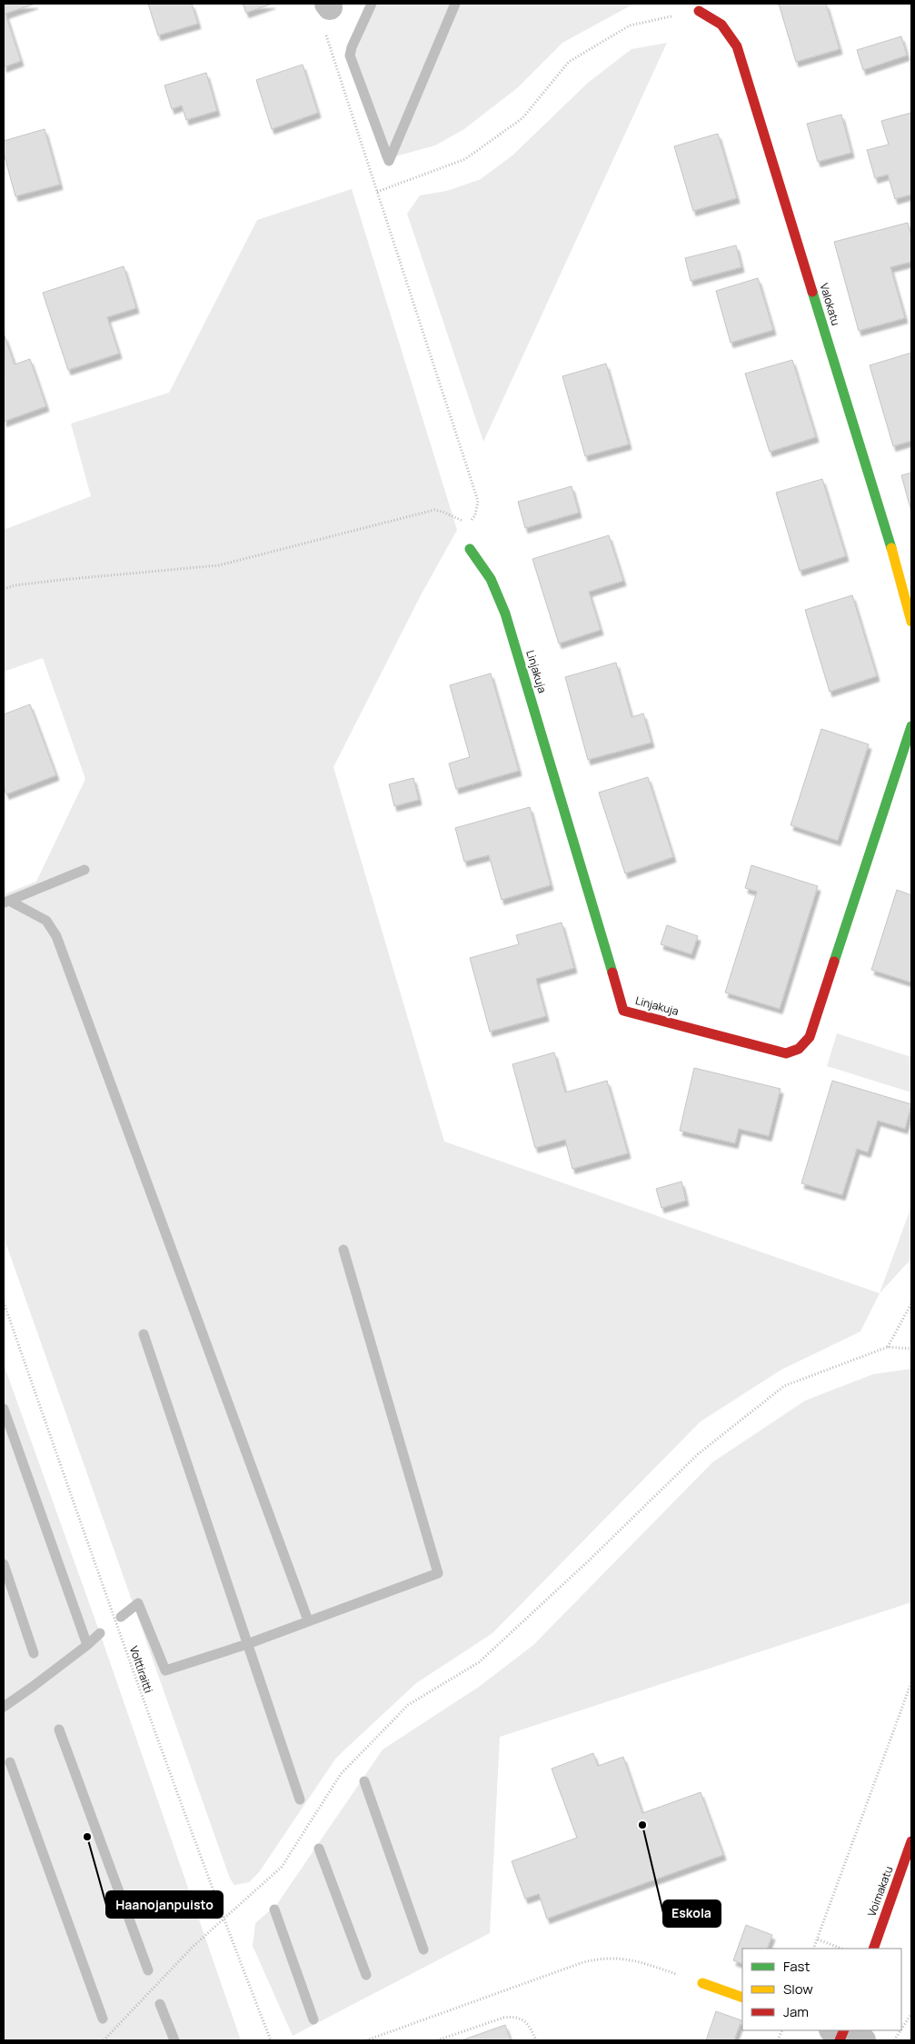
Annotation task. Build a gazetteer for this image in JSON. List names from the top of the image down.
{
  "streets": {
    "street": ["Valokatu", "Linjakuja", "Voimakatu"],
    "path": ["Volttiraitti"]
  },
  "places": ["Eskola", "Haanojanpuisto"],
  "legend": ["Fast", "Slow", "Jam"]
}
